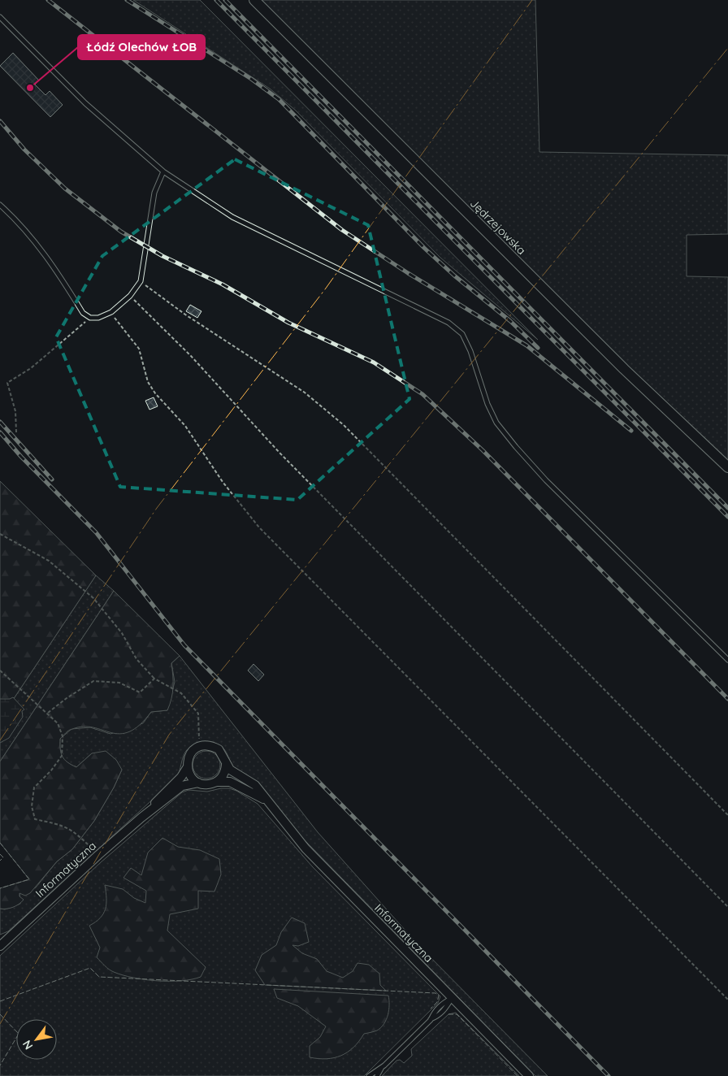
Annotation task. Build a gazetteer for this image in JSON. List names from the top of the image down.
{
  "streets": {
    "street": ["Jędrzejowska", "Informatyczna"]
  },
  "places": ["Łódź Olechów ŁOB"],
  "north": "bottom left"
}
